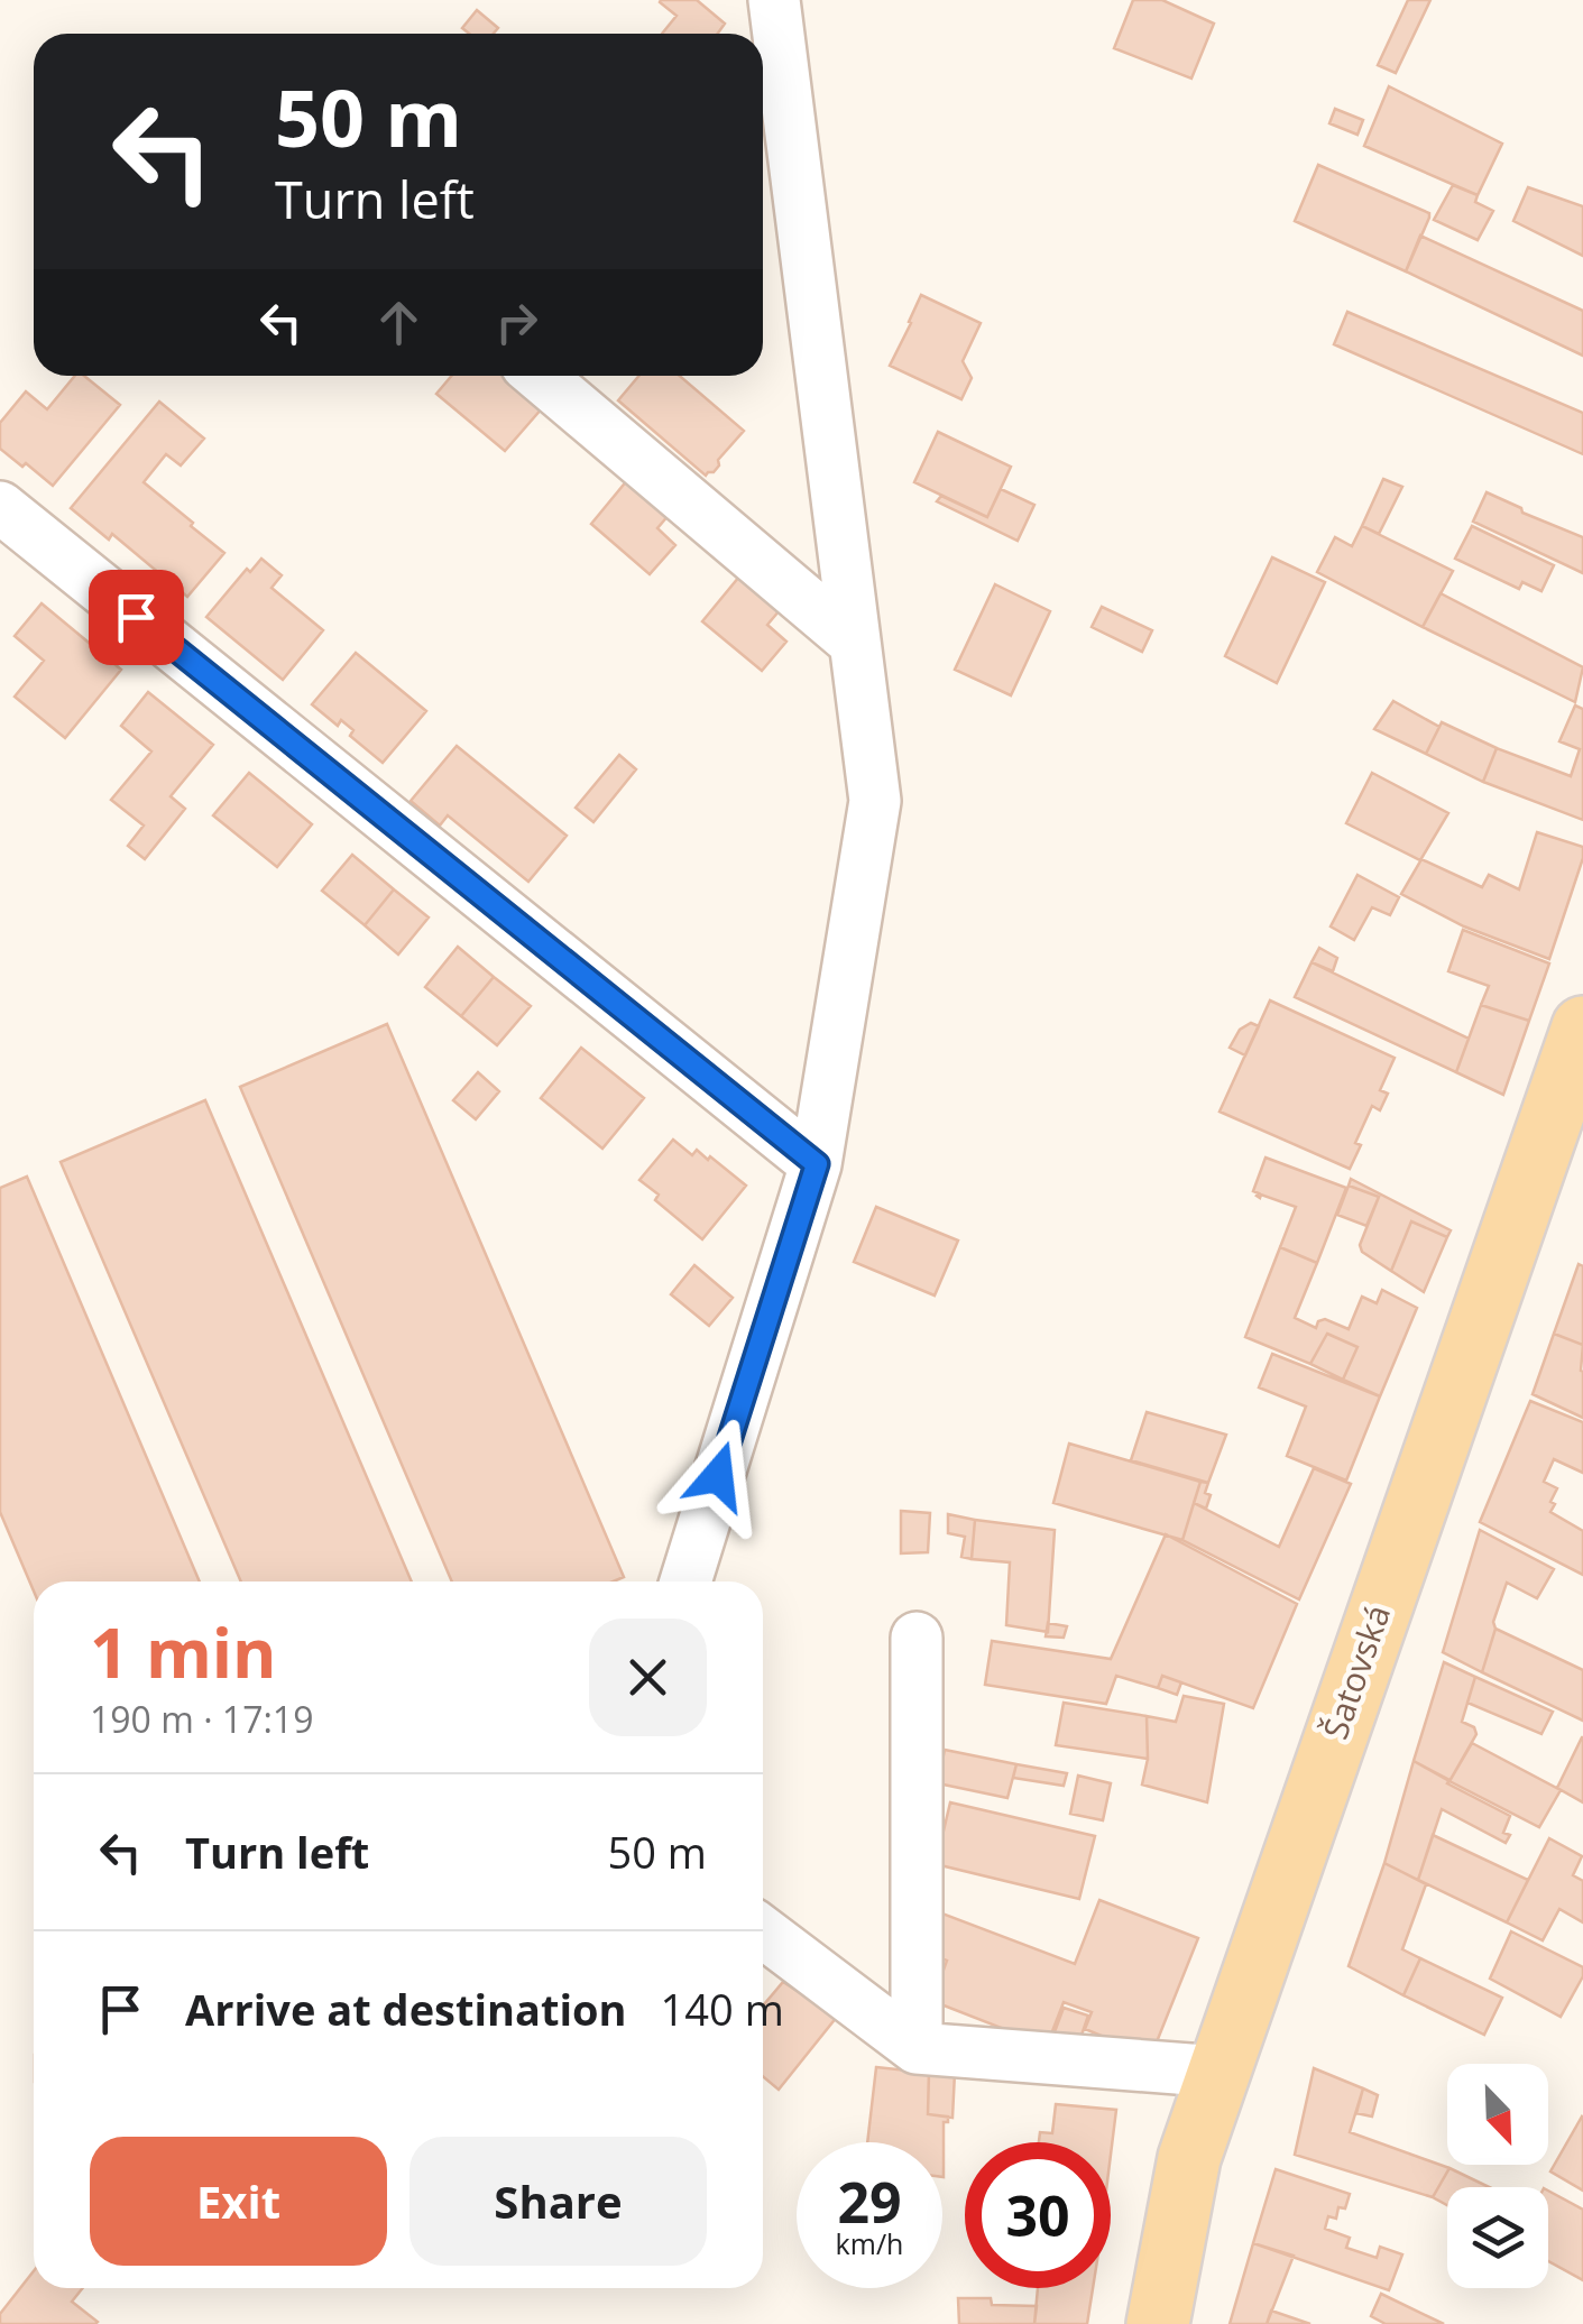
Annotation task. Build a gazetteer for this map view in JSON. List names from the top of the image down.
{
  "streets": {
    "main road": ["Šatovská"]
  },
  "north": "bottom right",
  "page": {
    "turn": ["50 m", "Turn left"],
    "heading": ["1 min", "190 m · 17:19"],
    "list": [
      {
        "name": "Turn left",
        "value": "50 m"
      },
      {
        "name": "Arrive at destination",
        "value": "140 m"
      }
    ],
    "buttons": ["Exit", "Share"],
    "speed": "29 km/h",
    "limit": "30"
  }
}
